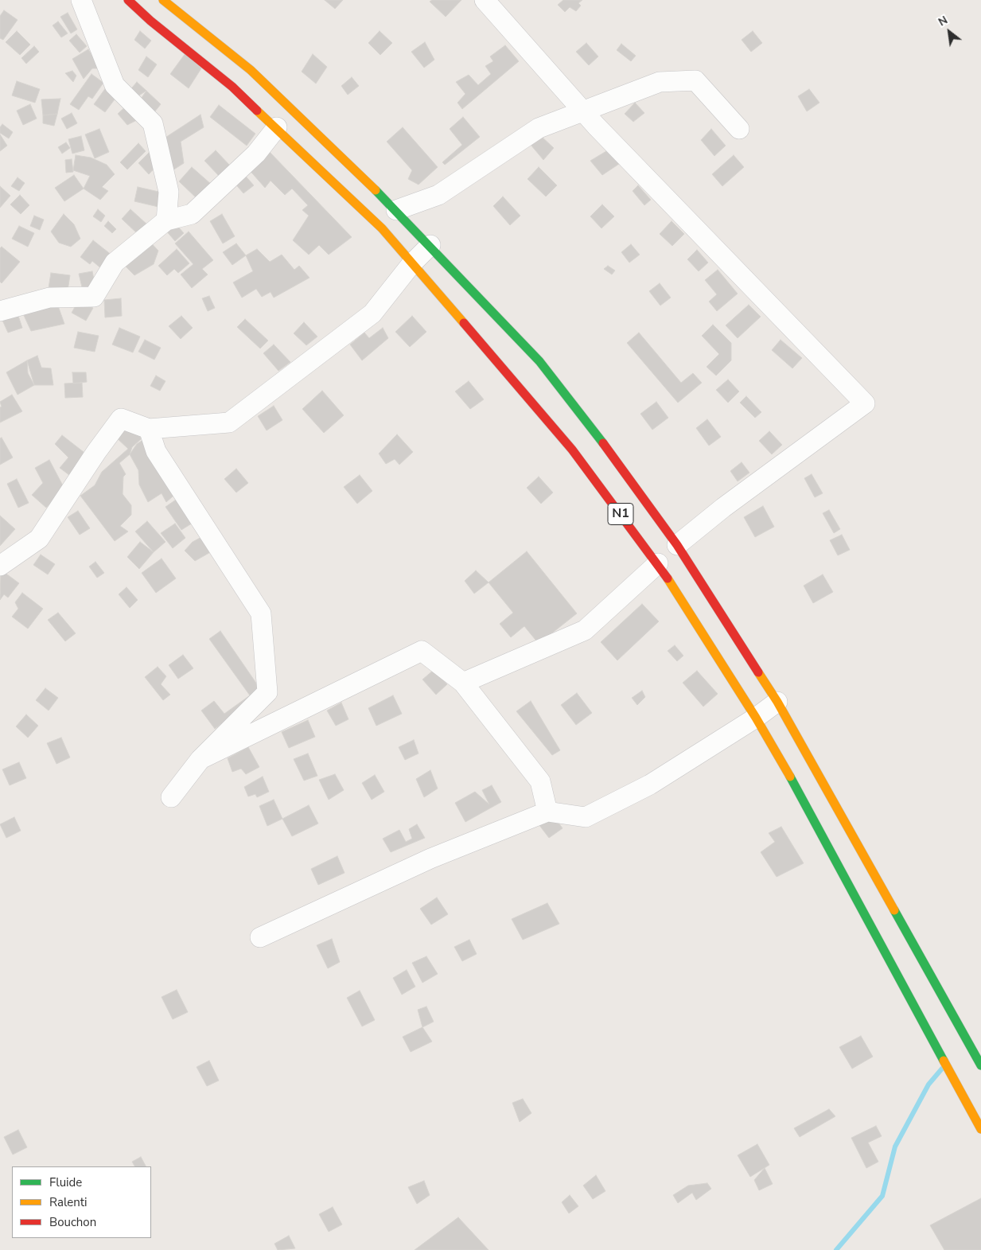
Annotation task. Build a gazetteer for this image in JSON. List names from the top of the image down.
{
  "streets": {
    "main road": ["N1"]
  },
  "legend": ["Fluide", "Ralenti", "Bouchon"],
  "north": "top left"
}
